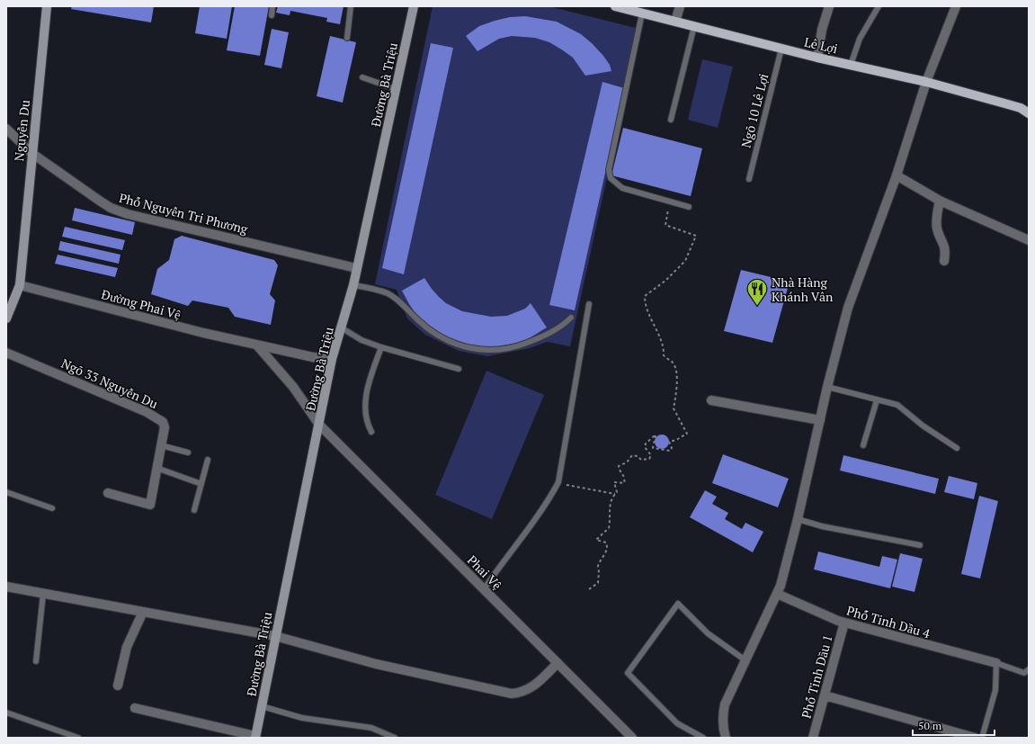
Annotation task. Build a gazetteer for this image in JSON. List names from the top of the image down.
{
  "streets": {
    "main road": ["Lê Lợi", "Đường Bà Triệu", "Nguyễn Du"],
    "street": [
      "Phố Nguyễn Tri Phương",
      "Đường Phai Vệ",
      "Ngõ 33 Nguyễn Du",
      "Phai Vệ",
      "Phố Tinh Dầu 4",
      "Phố Tinh Dầu 1"
    ],
    "lane": ["Ngõ 10 Lê Lợi"]
  },
  "crossings": [
    ["Lê Lợi", "Ngõ 10 Lê Lợi"],
    ["Đường Bà Triệu", "Phố Nguyễn Tri Phương"],
    ["Đường Bà Triệu", "Đường Phai Vệ"],
    ["Đường Bà Triệu", "Phai Vệ"],
    ["Nguyễn Du", "Phố Nguyễn Tri Phương"],
    ["Nguyễn Du", "Đường Phai Vệ"],
    ["Phố Tinh Dầu 4", "Phố Tinh Dầu 1"]
  ],
  "places": {
    "restaurant": ["Nhà Hàng Khánh Vân"]
  },
  "scale_bar": "50 m"
}
